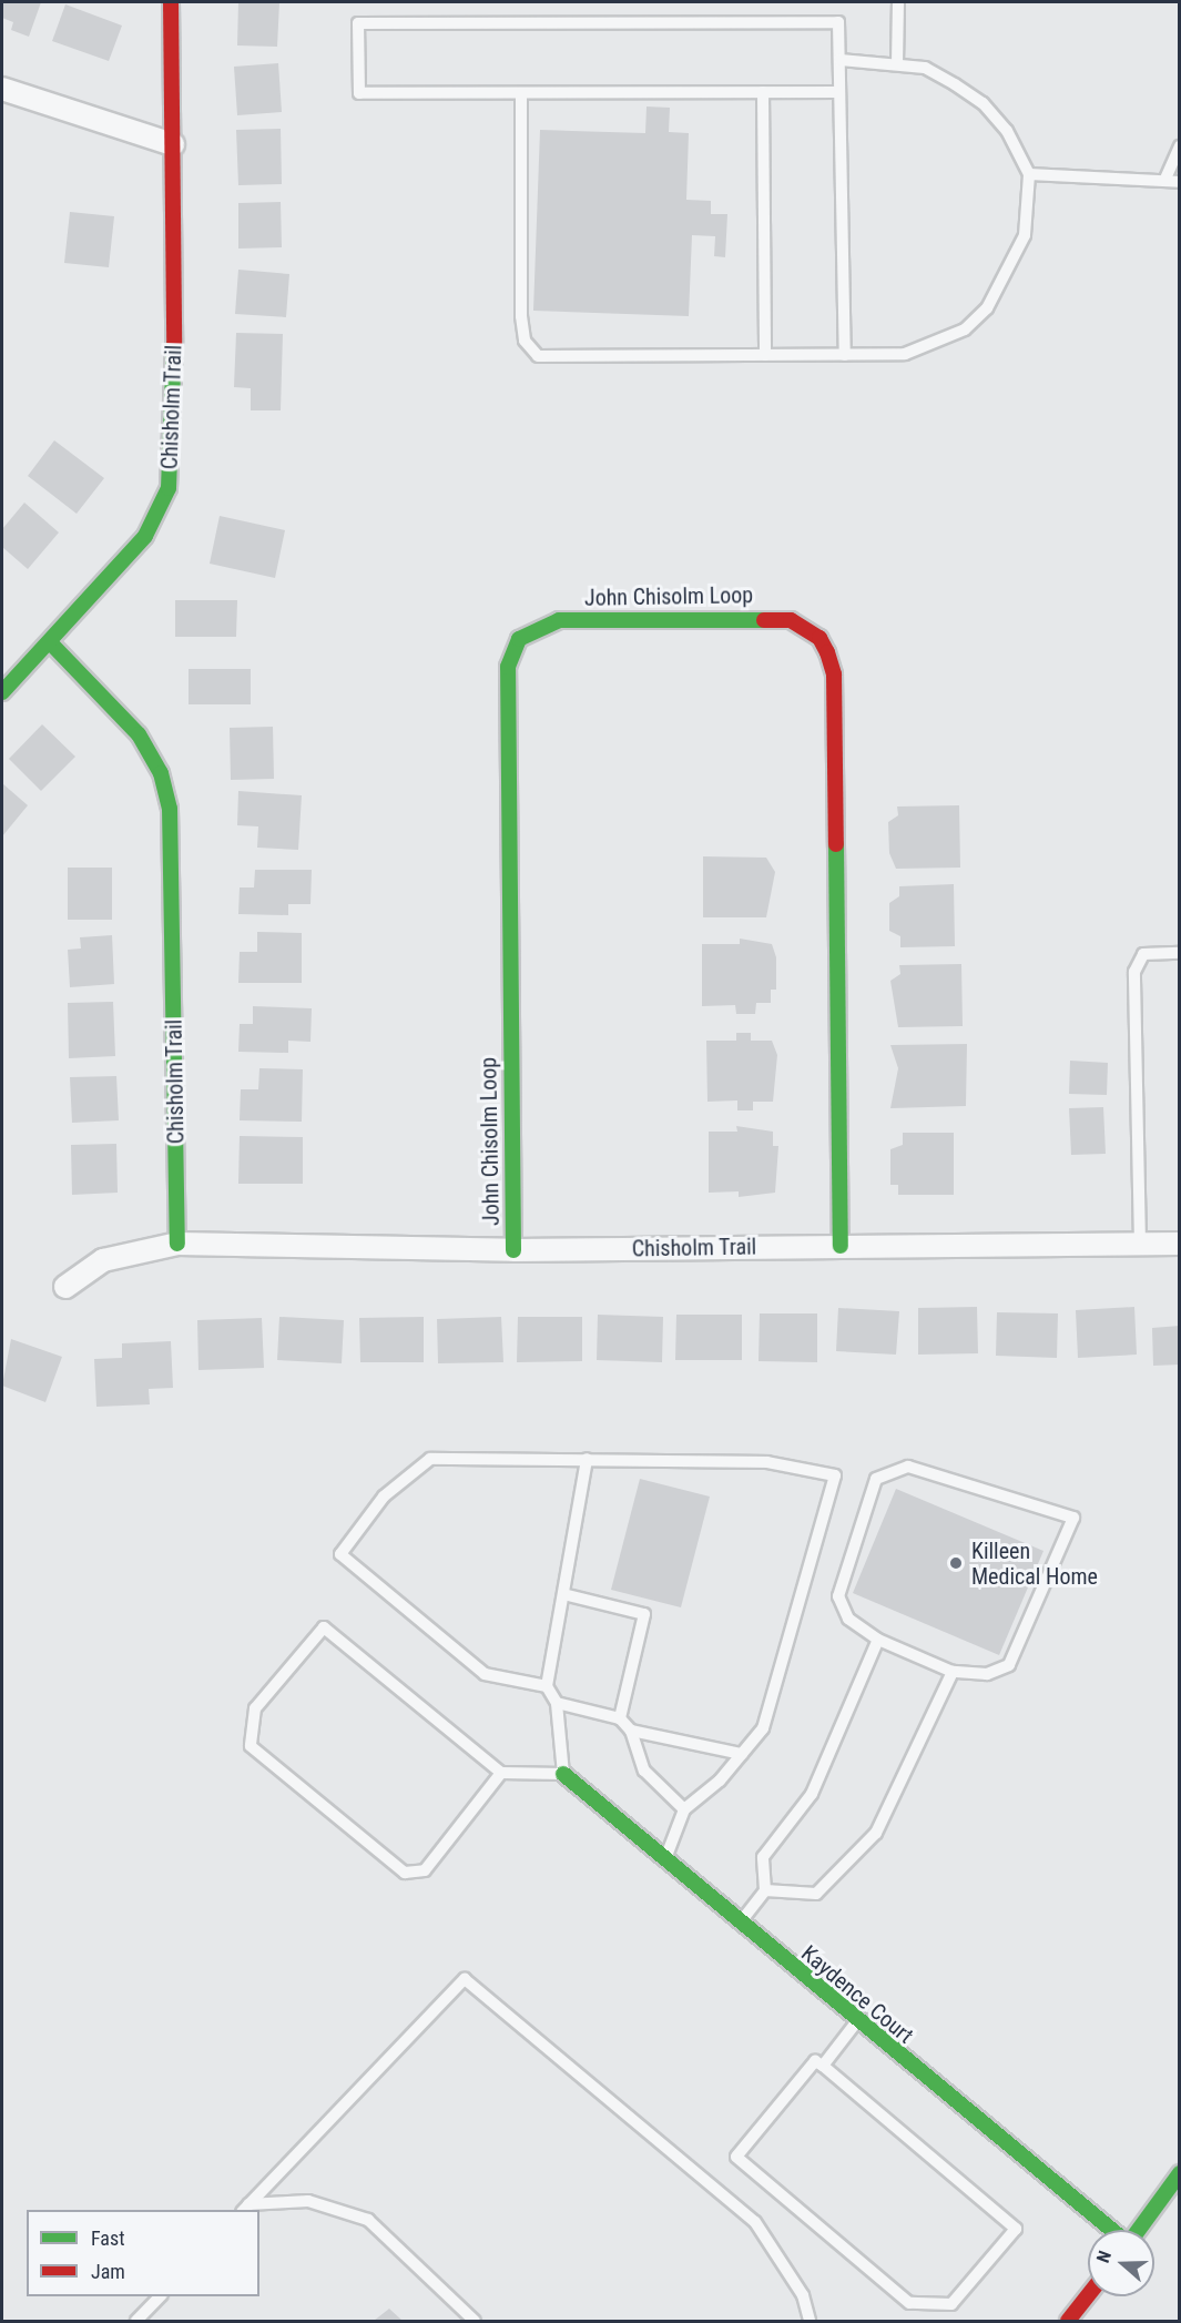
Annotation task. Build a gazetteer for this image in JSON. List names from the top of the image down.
{
  "streets": {
    "street": ["Chisholm Trail", "John Chisolm Loop", "Kaydence Court"]
  },
  "crossings": [
    ["Chisholm Trail", "John Chisolm Loop"]
  ],
  "places": ["Killeen Medical Home"],
  "legend": ["Fast", "Jam"],
  "north": "left"
}
